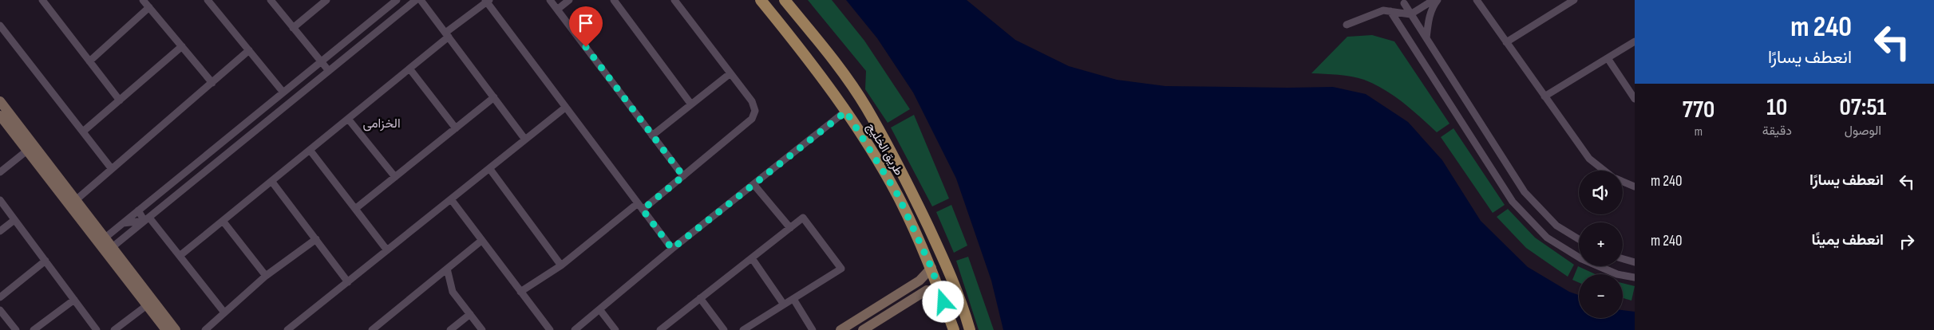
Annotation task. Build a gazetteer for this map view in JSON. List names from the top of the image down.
{
  "streets": {
    "main road": ["طريق الخليج"]
  },
  "districts": ["الخزامى"],
  "page": {
    "turn": ["240 m", "انعطف يسارًا"],
    "eta": [
      "07:51",
      "الوصول",
      "10",
      "دقيقة",
      "770",
      "m"
    ],
    "list": [
      {
        "name": "انعطف يسارًا",
        "value": "240 m"
      },
      {
        "name": "انعطف يمينًا",
        "value": "240 m"
      }
    ],
    "map_buttons": ["+", "−"]
  }
}
